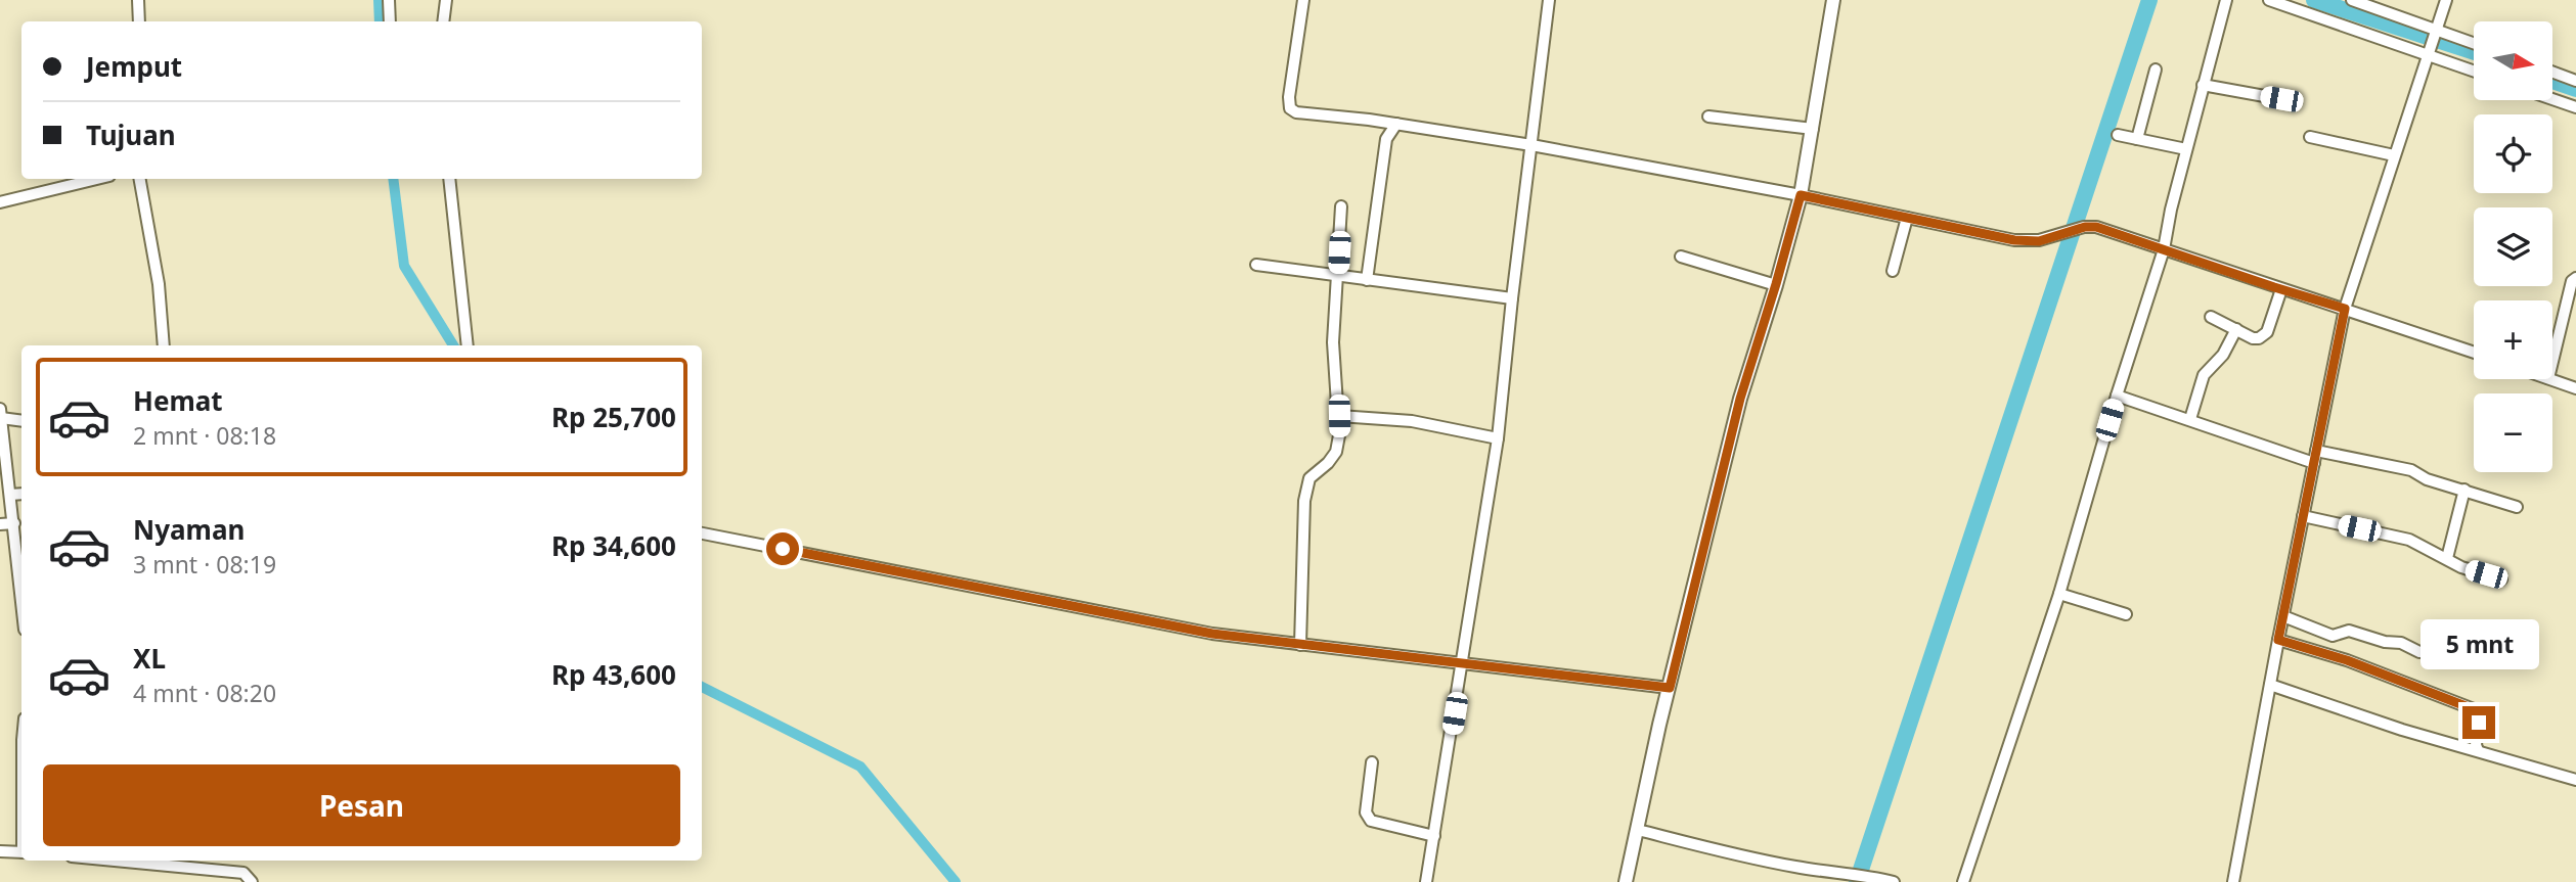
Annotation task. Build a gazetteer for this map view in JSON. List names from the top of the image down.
{
  "north": "right",
  "page": {
    "map_buttons": ["+", "−"],
    "banner": ["Jemput", "Tujuan"],
    "list": [
      {
        "name": "Hemat",
        "note": "2 mnt · 08:18",
        "value": "Rp 25,700"
      },
      {
        "name": "Nyaman",
        "note": "3 mnt · 08:19",
        "value": "Rp 34,600"
      },
      {
        "name": "XL",
        "note": "4 mnt · 08:20",
        "value": "Rp 43,600"
      }
    ],
    "bubble": "5 mnt",
    "buttons": "Pesan"
  }
}
